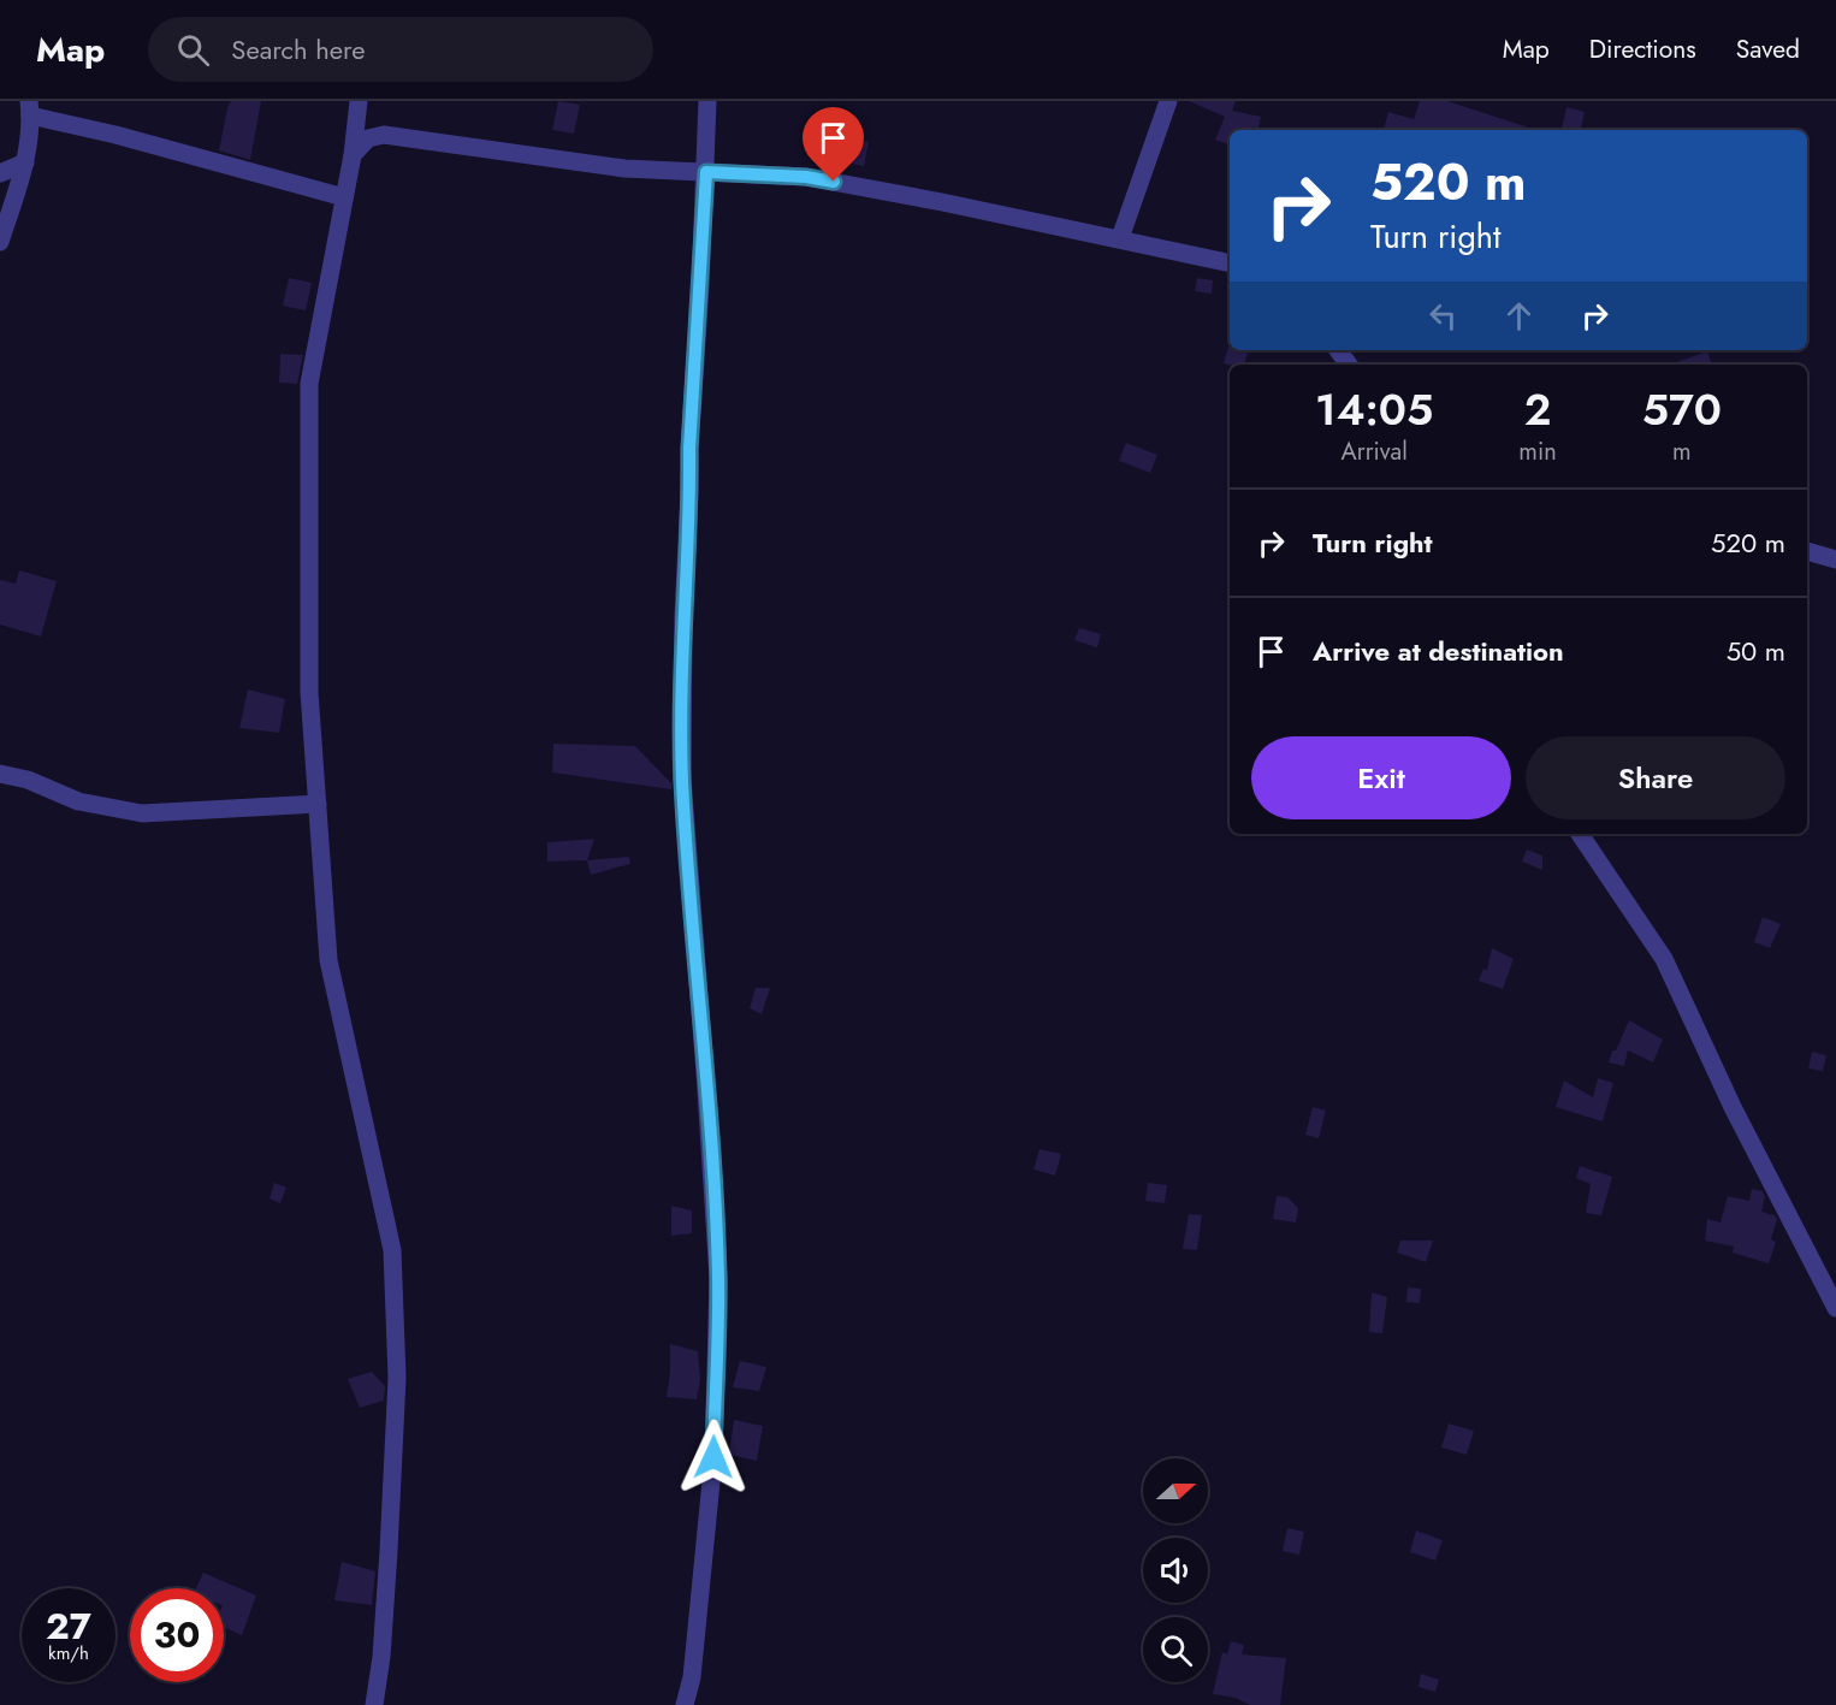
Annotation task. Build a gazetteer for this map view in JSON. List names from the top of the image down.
{
  "north": "right",
  "page": {
    "header": "Map",
    "search": "Search here",
    "nav": ["Map", "Directions", "Saved"],
    "turn": ["520 m", "Turn right"],
    "eta": [
      "14:05",
      "Arrival",
      "2",
      "min",
      "570",
      "m"
    ],
    "list": [
      {
        "name": "Turn right",
        "value": "520 m"
      },
      {
        "name": "Arrive at destination",
        "value": "50 m"
      }
    ],
    "buttons": ["Exit", "Share"],
    "speed": "27 km/h",
    "limit": "30"
  }
}
